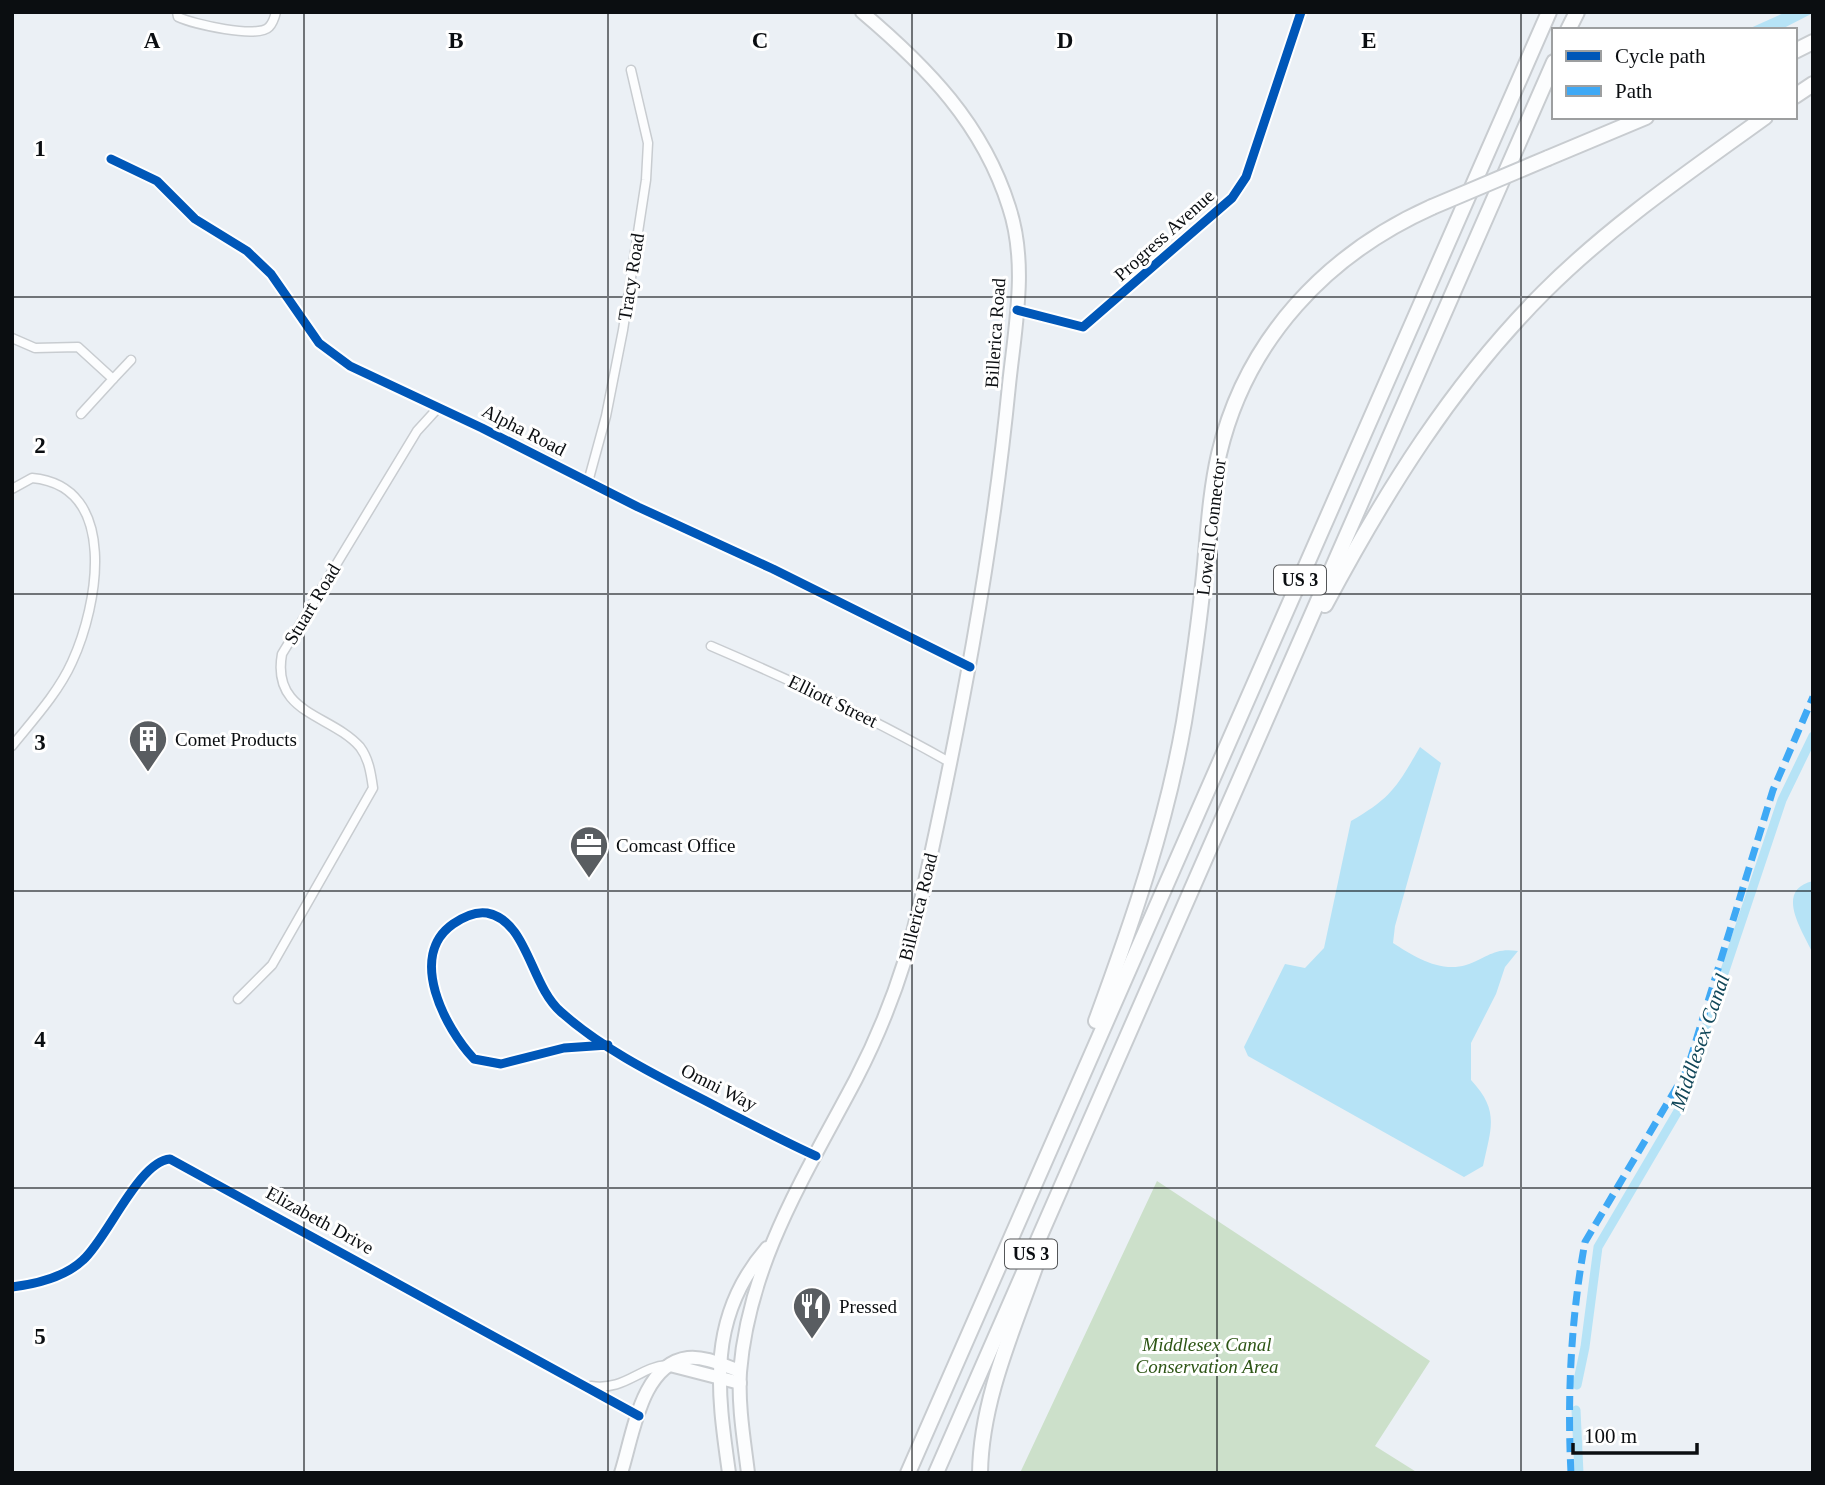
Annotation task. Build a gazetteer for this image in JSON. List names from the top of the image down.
{
  "streets": {
    "highway": ["Lowell Connector", "US 3"],
    "main road": ["Billerica Road"],
    "street": [
      "Progress Avenue",
      "Tracy Road",
      "Alpha Road",
      "Stuart Road",
      "Elliott Street",
      "Omni Way",
      "Elizabeth Drive"
    ]
  },
  "crossings": [
    ["Progress Avenue", "Billerica Road"],
    ["Tracy Road", "Alpha Road"],
    ["Billerica Road", "Alpha Road"],
    ["Billerica Road", "Elliott Street"],
    ["Billerica Road", "Omni Way"],
    ["Alpha Road", "Stuart Road"],
    ["Lowell Connector", "US 3"]
  ],
  "water": ["Middlesex Canal"],
  "parks": ["Middlesex Canal Conservation Area"],
  "places": {
    "building": ["Comet Products"],
    "office": ["Comcast Office"],
    "restaurant": ["Pressed"]
  },
  "legend": ["Cycle path", "Path"],
  "scale_bar": "100 m",
  "grid": {
    "columns": [
      "A",
      "B",
      "C",
      "D",
      "E"
    ],
    "rows": [
      "1",
      "2",
      "3",
      "4",
      "5"
    ]
  }
}
